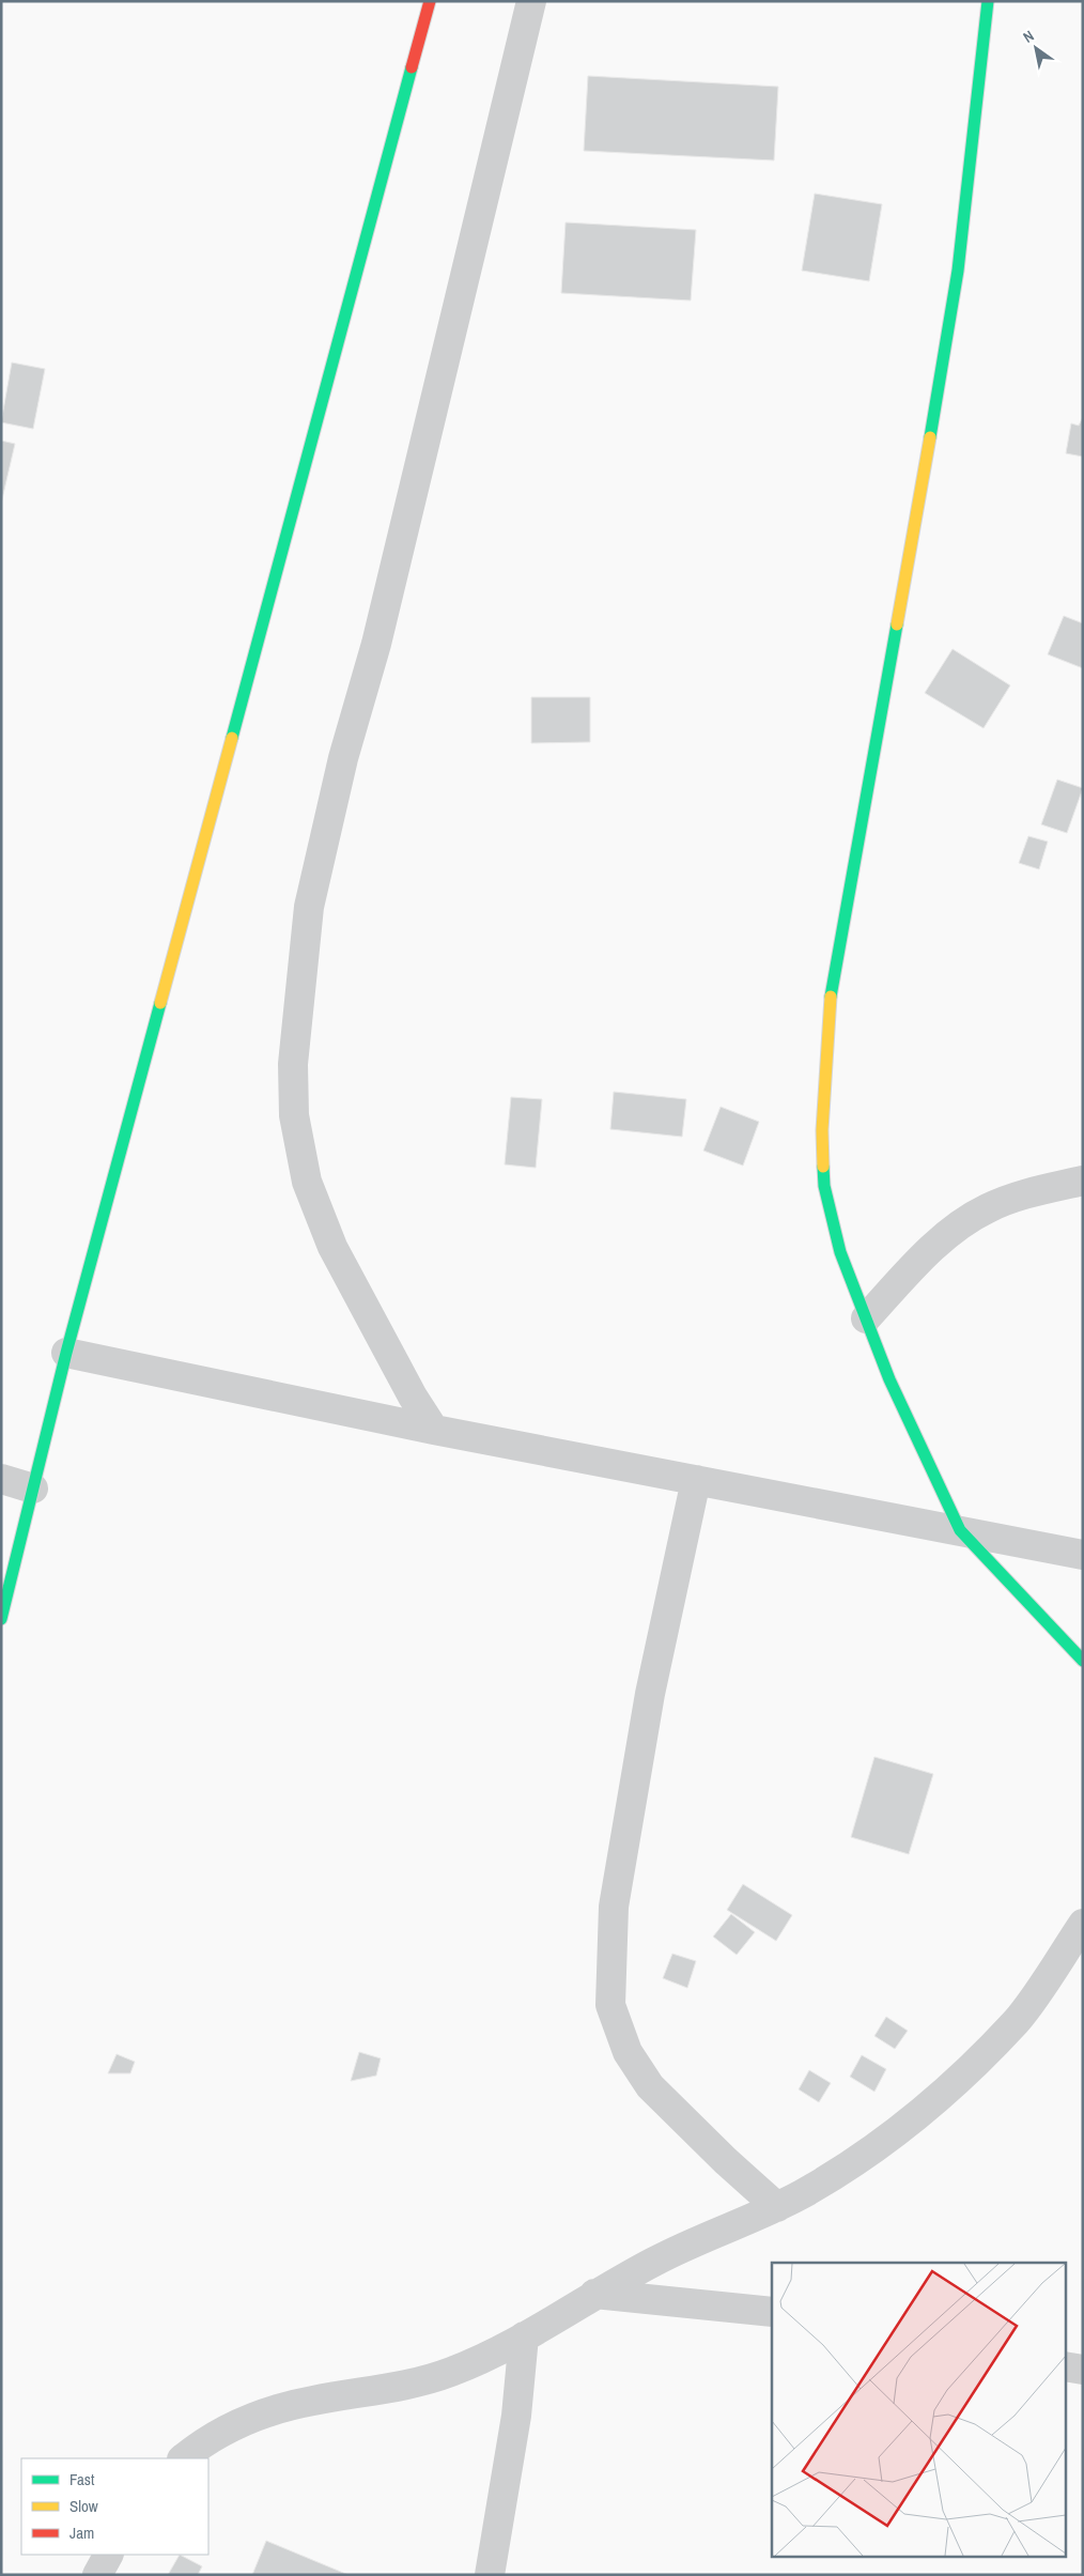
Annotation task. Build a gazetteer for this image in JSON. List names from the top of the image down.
{
  "legend": ["Fast", "Slow", "Jam"],
  "north": "top left"
}
